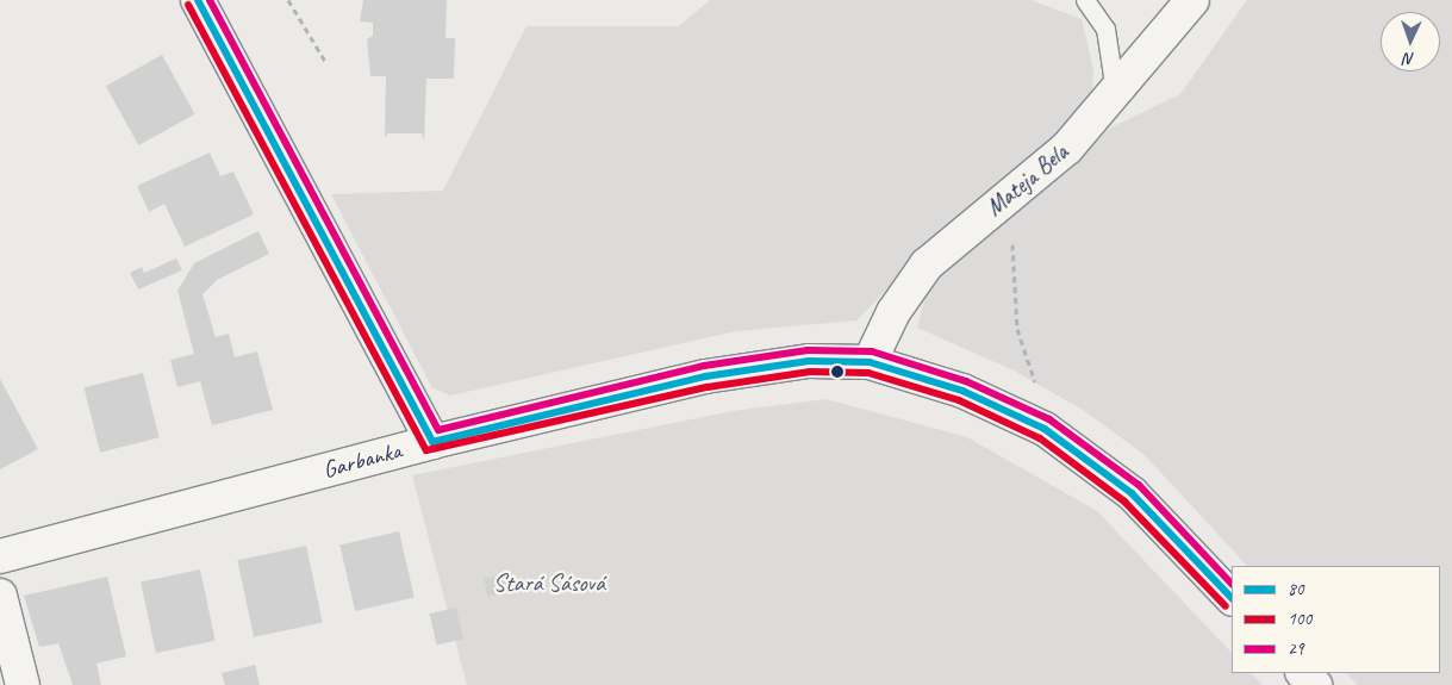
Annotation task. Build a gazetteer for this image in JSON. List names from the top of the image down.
{
  "streets": {
    "street": ["Mateja Bela", "Garbanka"]
  },
  "crossings": [
    ["Mateja Bela", "Garbanka"]
  ],
  "parks": ["Stará Sásová"],
  "lines": ["transit line 80", "transit line 29", "transit line 100"],
  "legend": ["80", "100", "29"],
  "north": "bottom"
}
